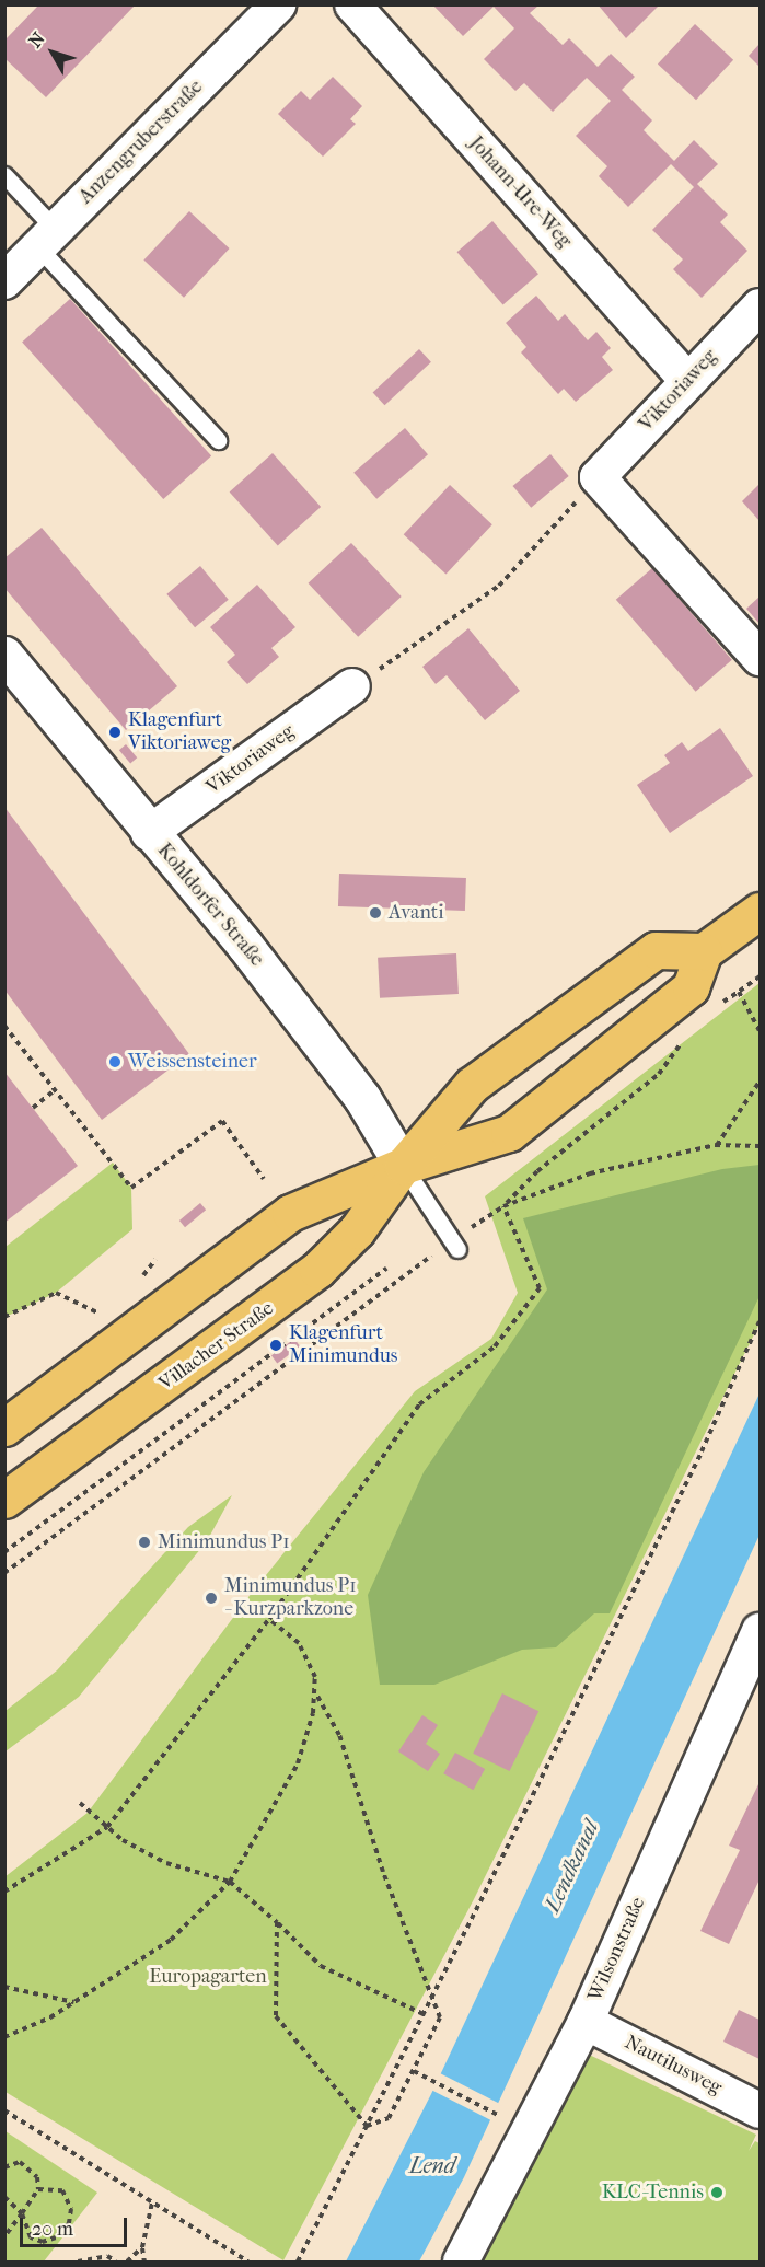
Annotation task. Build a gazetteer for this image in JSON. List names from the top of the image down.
{
  "streets": {
    "main road": ["Villacher Straße"],
    "street": [
      "Anzengruberstraße",
      "Johann-Ure-Weg",
      "Viktoriaweg",
      "Kohldorfer Straße",
      "Wilsonstraße",
      "Nautilusweg"
    ]
  },
  "crossings": [
    ["Johann-Ure-Weg", "Viktoriaweg"],
    ["Viktoriaweg", "Kohldorfer Straße"],
    ["Kohldorfer Straße", "Villacher Straße"],
    ["Wilsonstraße", "Nautilusweg"]
  ],
  "water": ["Lendkanal", "Lend"],
  "parks": ["Europagarten"],
  "places": [
    "Klagenfurt Viktoriaweg",
    "Avanti",
    "Weissensteiner",
    "Klagenfurt Minimundus",
    "Minimundus P1",
    "Minimundus P1 - Kurzparkzone",
    "KLC-Tennis"
  ],
  "scale_bar": "20 m",
  "north": "top left"
}
